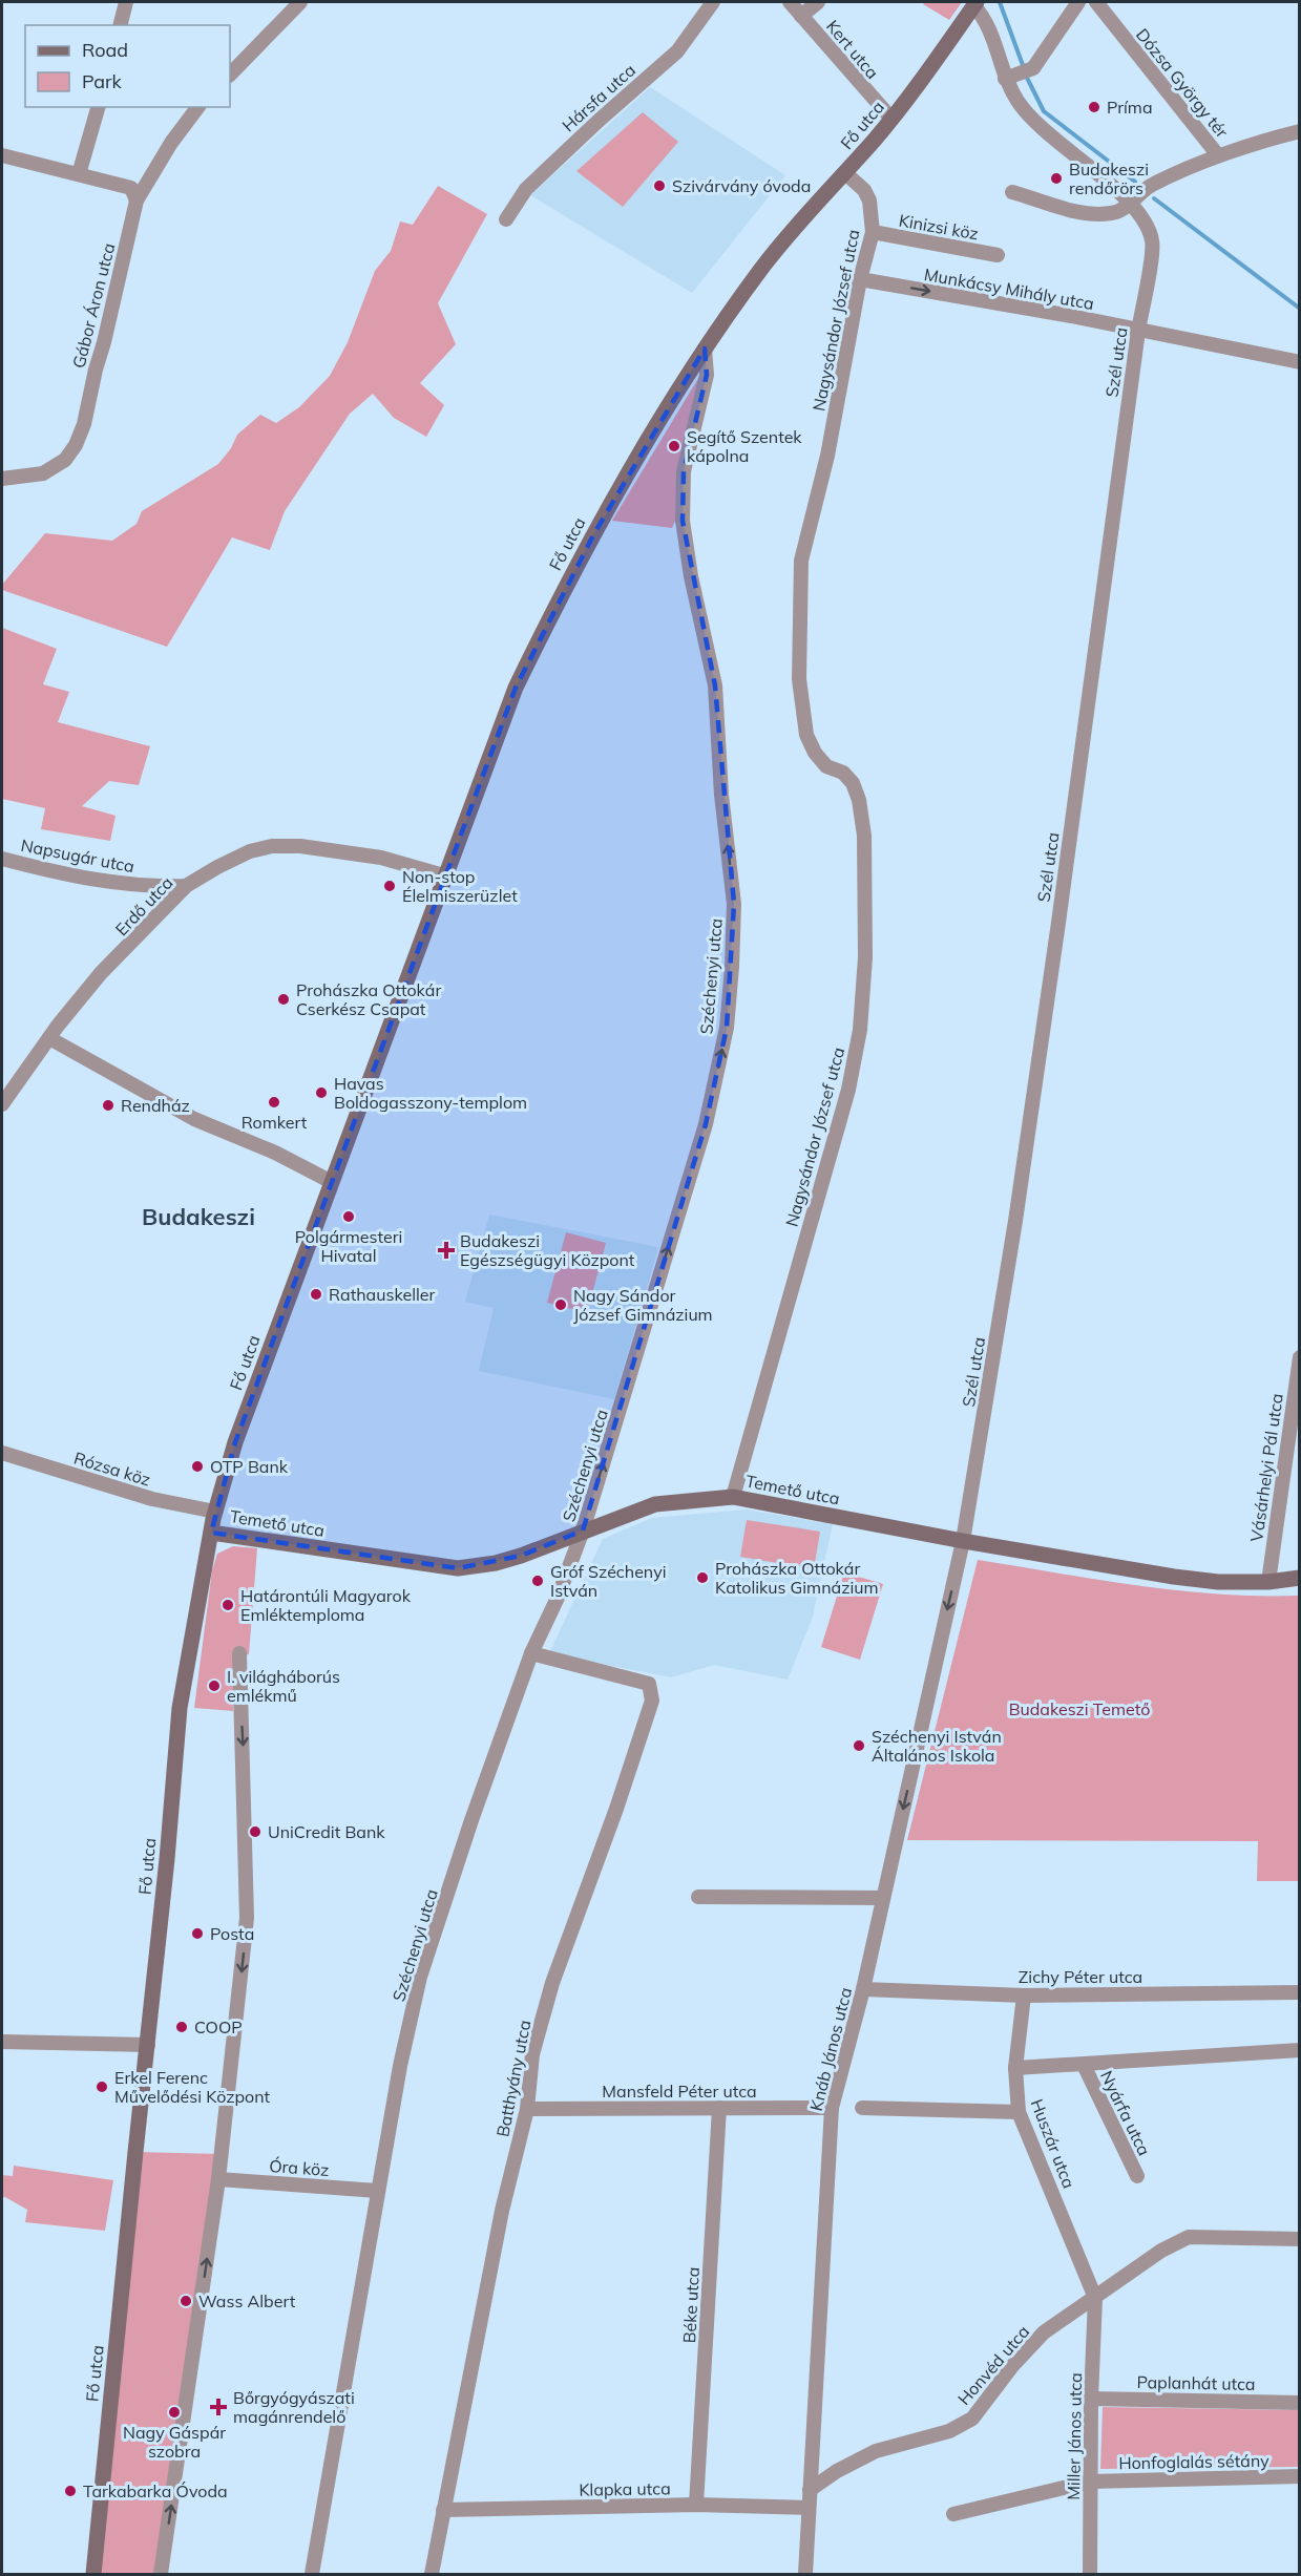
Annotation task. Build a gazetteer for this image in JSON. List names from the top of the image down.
{
  "streets": {
    "main road": ["Fő utca", "Temető utca"],
    "street": [
      "Kert utca",
      "Dózsa György tér",
      "Hársfa utca",
      "Kinizsi köz",
      "Munkácsy Mihály utca",
      "Gábor Áron utca",
      "Nagysándor József utca",
      "Szél utca",
      "Napsugár utca",
      "Erdő utca",
      "Széchenyi utca",
      "Vásárhelyi Pál utca",
      "Rózsa köz",
      "Zichy Péter utca",
      "Knáb János utca",
      "Batthyány utca",
      "Mansfeld Péter utca",
      "Nyárfa utca",
      "Huszár utca",
      "Óra köz",
      "Béke utca",
      "Honvéd utca",
      "Paplanhát utca",
      "Miller János utca",
      "Honfoglalás sétány",
      "Klapka utca"
    ]
  },
  "crossings": [
    ["Kert utca", "Fő utca"],
    ["Fő utca", "Nagysándor József utca"],
    ["Fő utca", "Szél utca"],
    ["Fő utca", "Erdő utca"],
    ["Fő utca", "Széchenyi utca"],
    ["Fő utca", "Rózsa köz"],
    ["Fő utca", "Temető utca"],
    ["Kinizsi köz", "Nagysándor József utca"],
    ["Munkácsy Mihály utca", "Nagysándor József utca"],
    ["Munkácsy Mihály utca", "Szél utca"],
    ["Nagysándor József utca", "Temető utca"],
    ["Szél utca", "Temető utca"],
    ["Szél utca", "Knáb János utca"],
    ["Napsugár utca", "Erdő utca"],
    ["Széchenyi utca", "Temető utca"],
    ["Széchenyi utca", "Batthyány utca"],
    ["Széchenyi utca", "Óra köz"],
    ["Vásárhelyi Pál utca", "Temető utca"],
    ["Temető utca", "Knáb János utca"],
    ["Zichy Péter utca", "Knáb János utca"],
    ["Zichy Péter utca", "Huszár utca"],
    ["Knáb János utca", "Mansfeld Péter utca"],
    ["Knáb János utca", "Honvéd utca"],
    ["Knáb János utca", "Klapka utca"],
    ["Batthyány utca", "Mansfeld Péter utca"],
    ["Batthyány utca", "Klapka utca"],
    ["Mansfeld Péter utca", "Béke utca"],
    ["Huszár utca", "Honvéd utca"],
    ["Huszár utca", "Miller János utca"],
    ["Béke utca", "Klapka utca"],
    ["Honvéd utca", "Miller János utca"],
    ["Paplanhát utca", "Miller János utca"],
    ["Miller János utca", "Honfoglalás sétány"]
  ],
  "one_way": ["Széchenyi utca"],
  "districts": ["Budakeszi"],
  "parks": ["Budakeszi Temető"],
  "places": {
    "other": [
      "Príma",
      "Budakeszi rendőrörs",
      "Szivárvány óvoda",
      "Segítő Szentek kápolna",
      "Non-stop Élelmiszerüzlet",
      "Prohászka Ottokár Cserkész Csapat",
      "Havas Boldogasszony-templom",
      "Romkert",
      "Rendház",
      "Polgármesteri Hivatal",
      "Rathauskeller",
      "Nagy Sándor József Gimnázium",
      "OTP Bank",
      "Prohászka Ottokár Katolikus Gimnázium",
      "Gróf Széchenyi István",
      "Határontúli Magyarok Emléktemploma",
      "I. világháborús emlékmű",
      "Széchenyi István Általános Iskola",
      "UniCredit Bank",
      "Posta",
      "COOP",
      "Erkel Ferenc Művelődési Központ",
      "Wass Albert",
      "Nagy Gáspár szobra",
      "Tarkabarka Óvoda"
    ],
    "health": ["Budakeszi Egészségügyi Központ", "Bőrgyógyászati magánrendelő"]
  },
  "legend": ["Road", "Park"]
}
